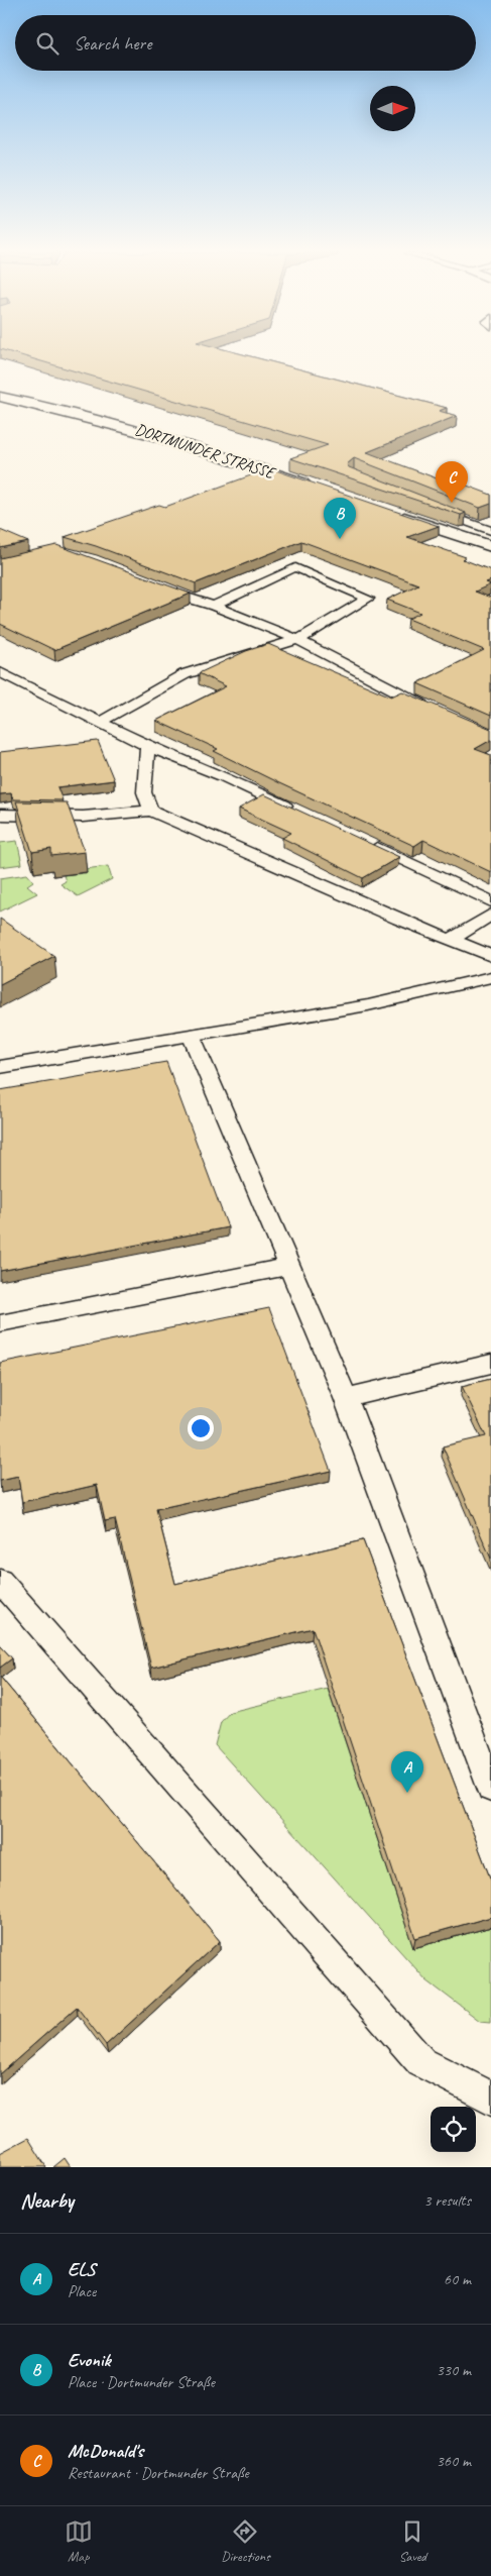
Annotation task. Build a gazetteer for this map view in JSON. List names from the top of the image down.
{
  "streets": {
    "main road": ["DORTMUNDER STRASSE"]
  },
  "north": "right",
  "page": {
    "search": "Search here",
    "pins": ["C", "B", "A"],
    "heading": ["Nearby", "3 results"],
    "list": [
      {
        "mark": "A",
        "name": "ELS",
        "note": "Place",
        "value": "60 m"
      },
      {
        "mark": "B",
        "name": "Evonik",
        "note": "Place · Dortmunder Straße",
        "value": "330 m"
      },
      {
        "mark": "C",
        "name": "McDonald's",
        "note": "Restaurant · Dortmunder Straße",
        "value": "360 m"
      }
    ],
    "nav": ["Map", "Directions", "Saved"]
  }
}
